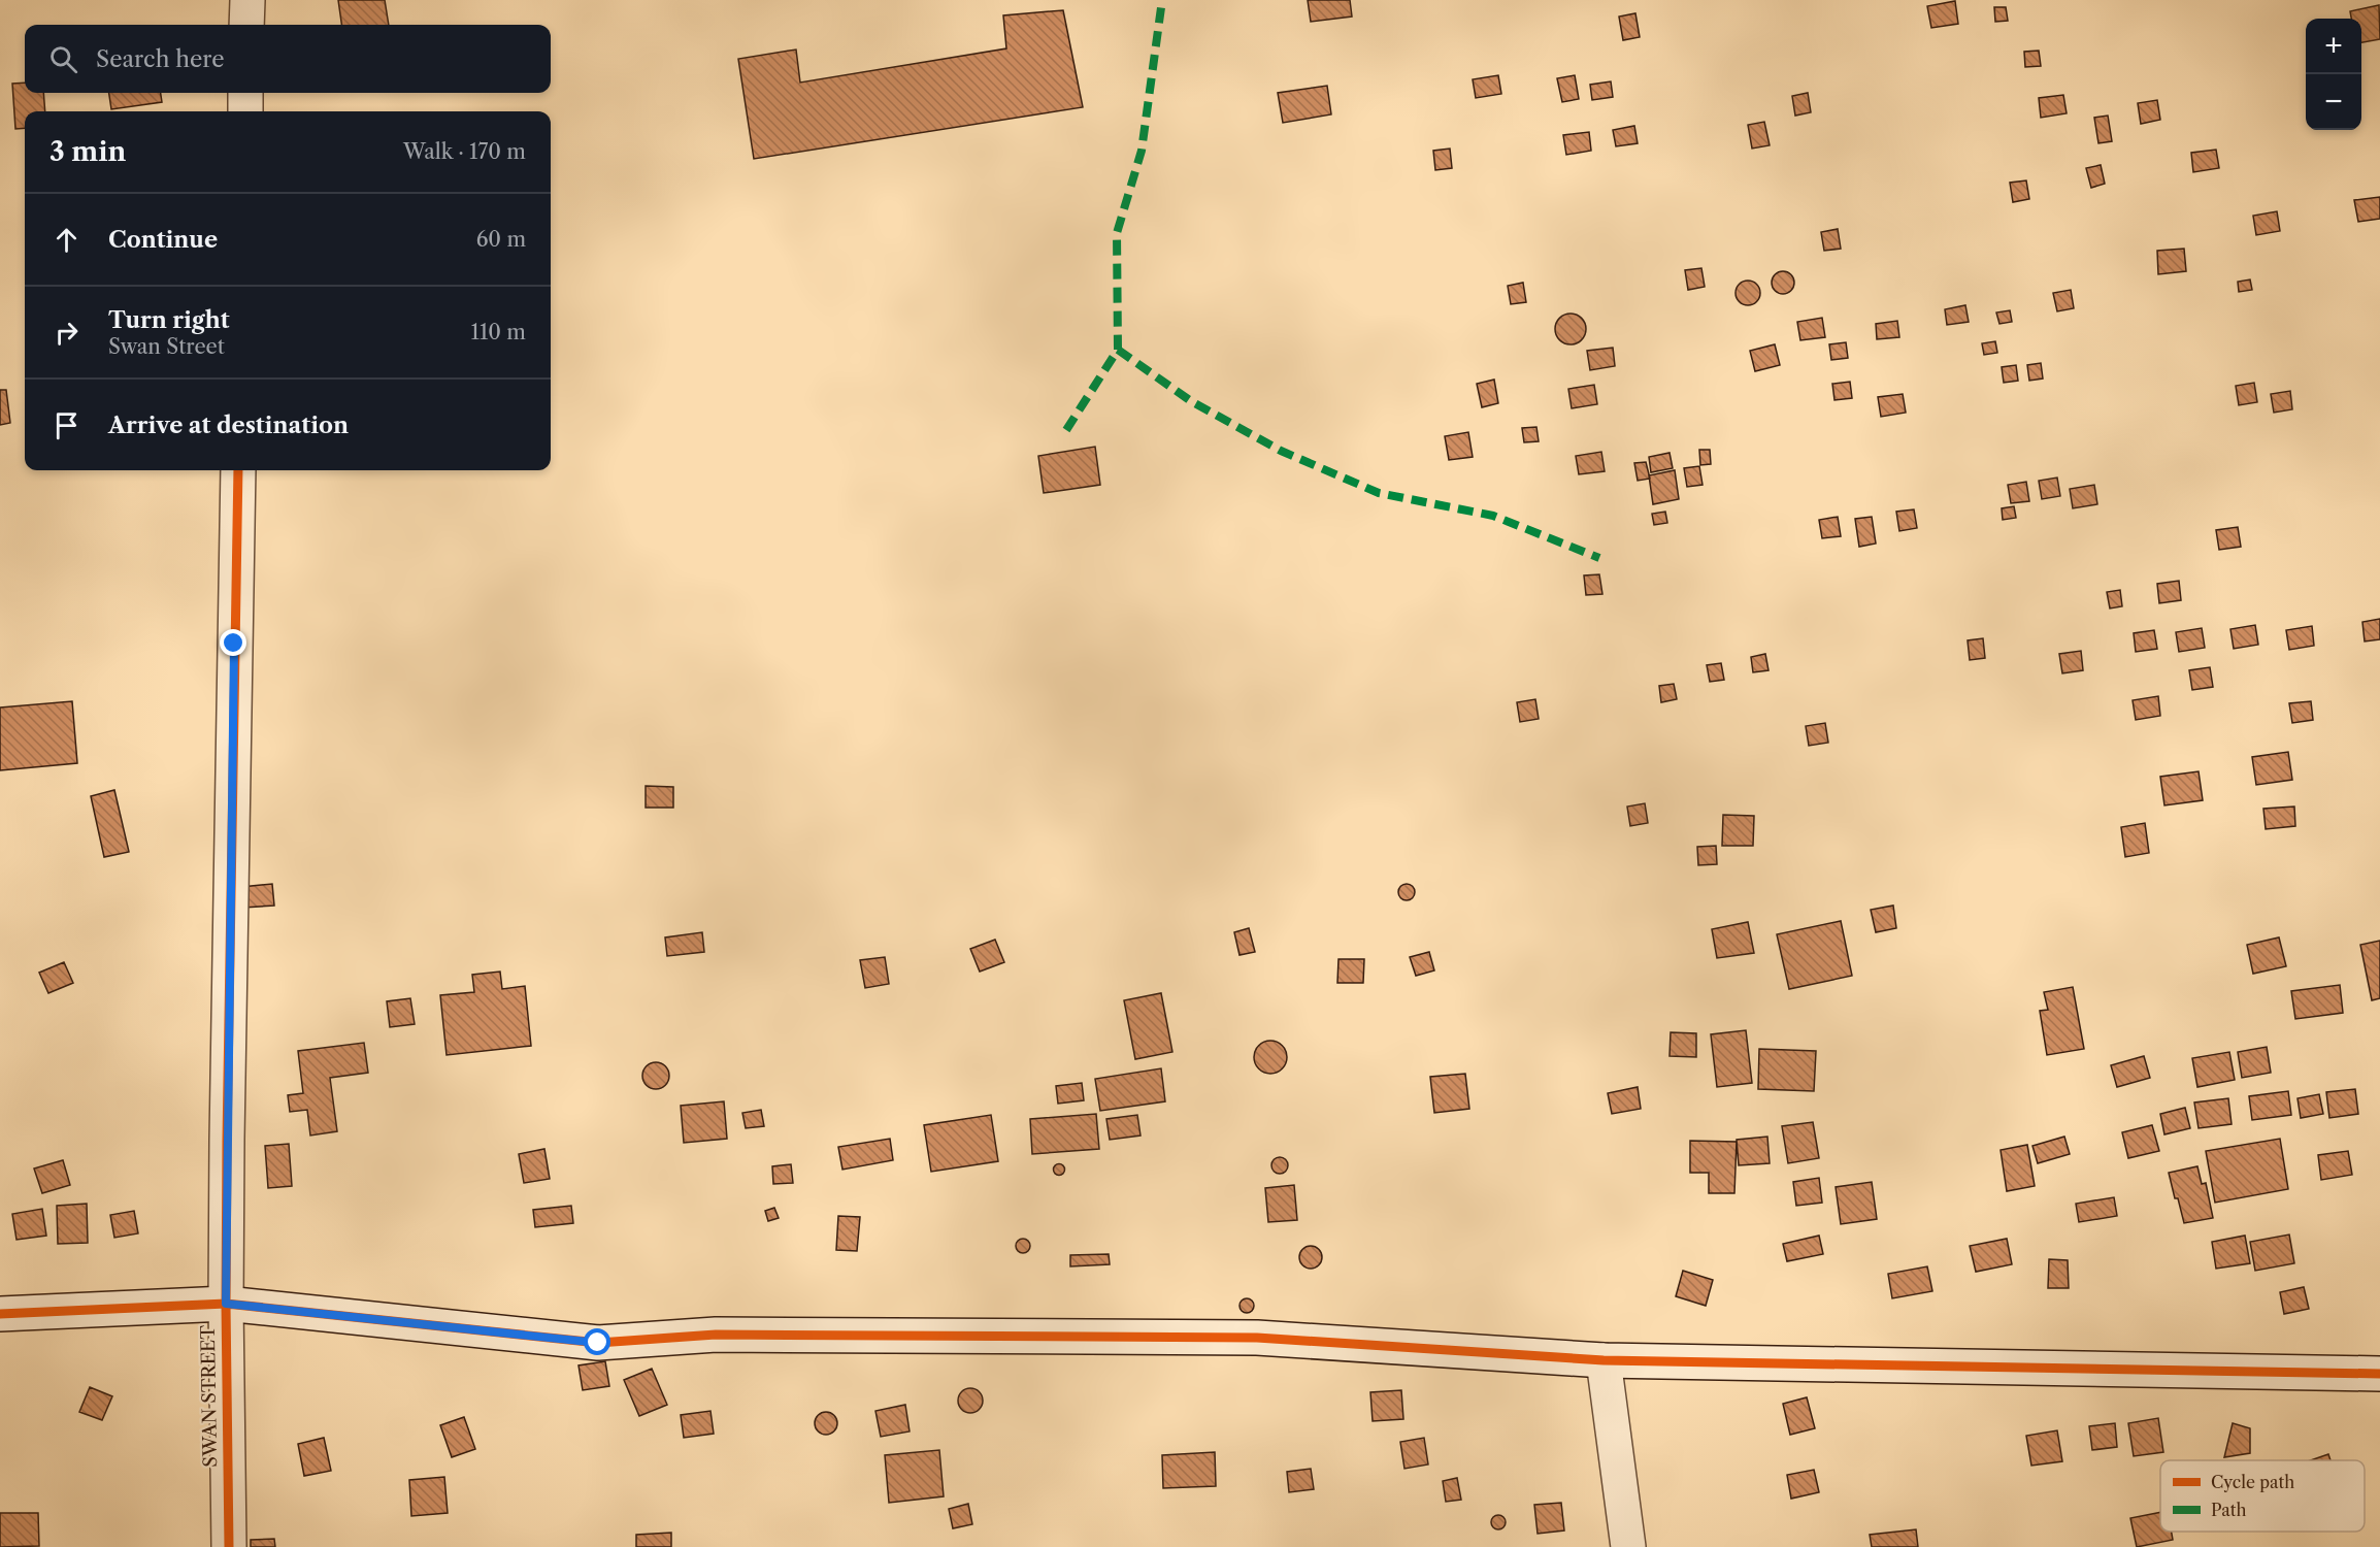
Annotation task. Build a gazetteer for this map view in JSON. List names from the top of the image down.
{
  "streets": {
    "street": ["SWAN STREET"]
  },
  "legend": ["Cycle path", "Path"],
  "page": {
    "map_buttons": ["+", "−"],
    "search": "Search here",
    "heading": ["3 min", "Walk · 170 m"],
    "list": [
      ["Continue", "60 m"],
      ["Turn right", "Swan Street", "110 m"],
      "Arrive at destination"
    ]
  }
}
